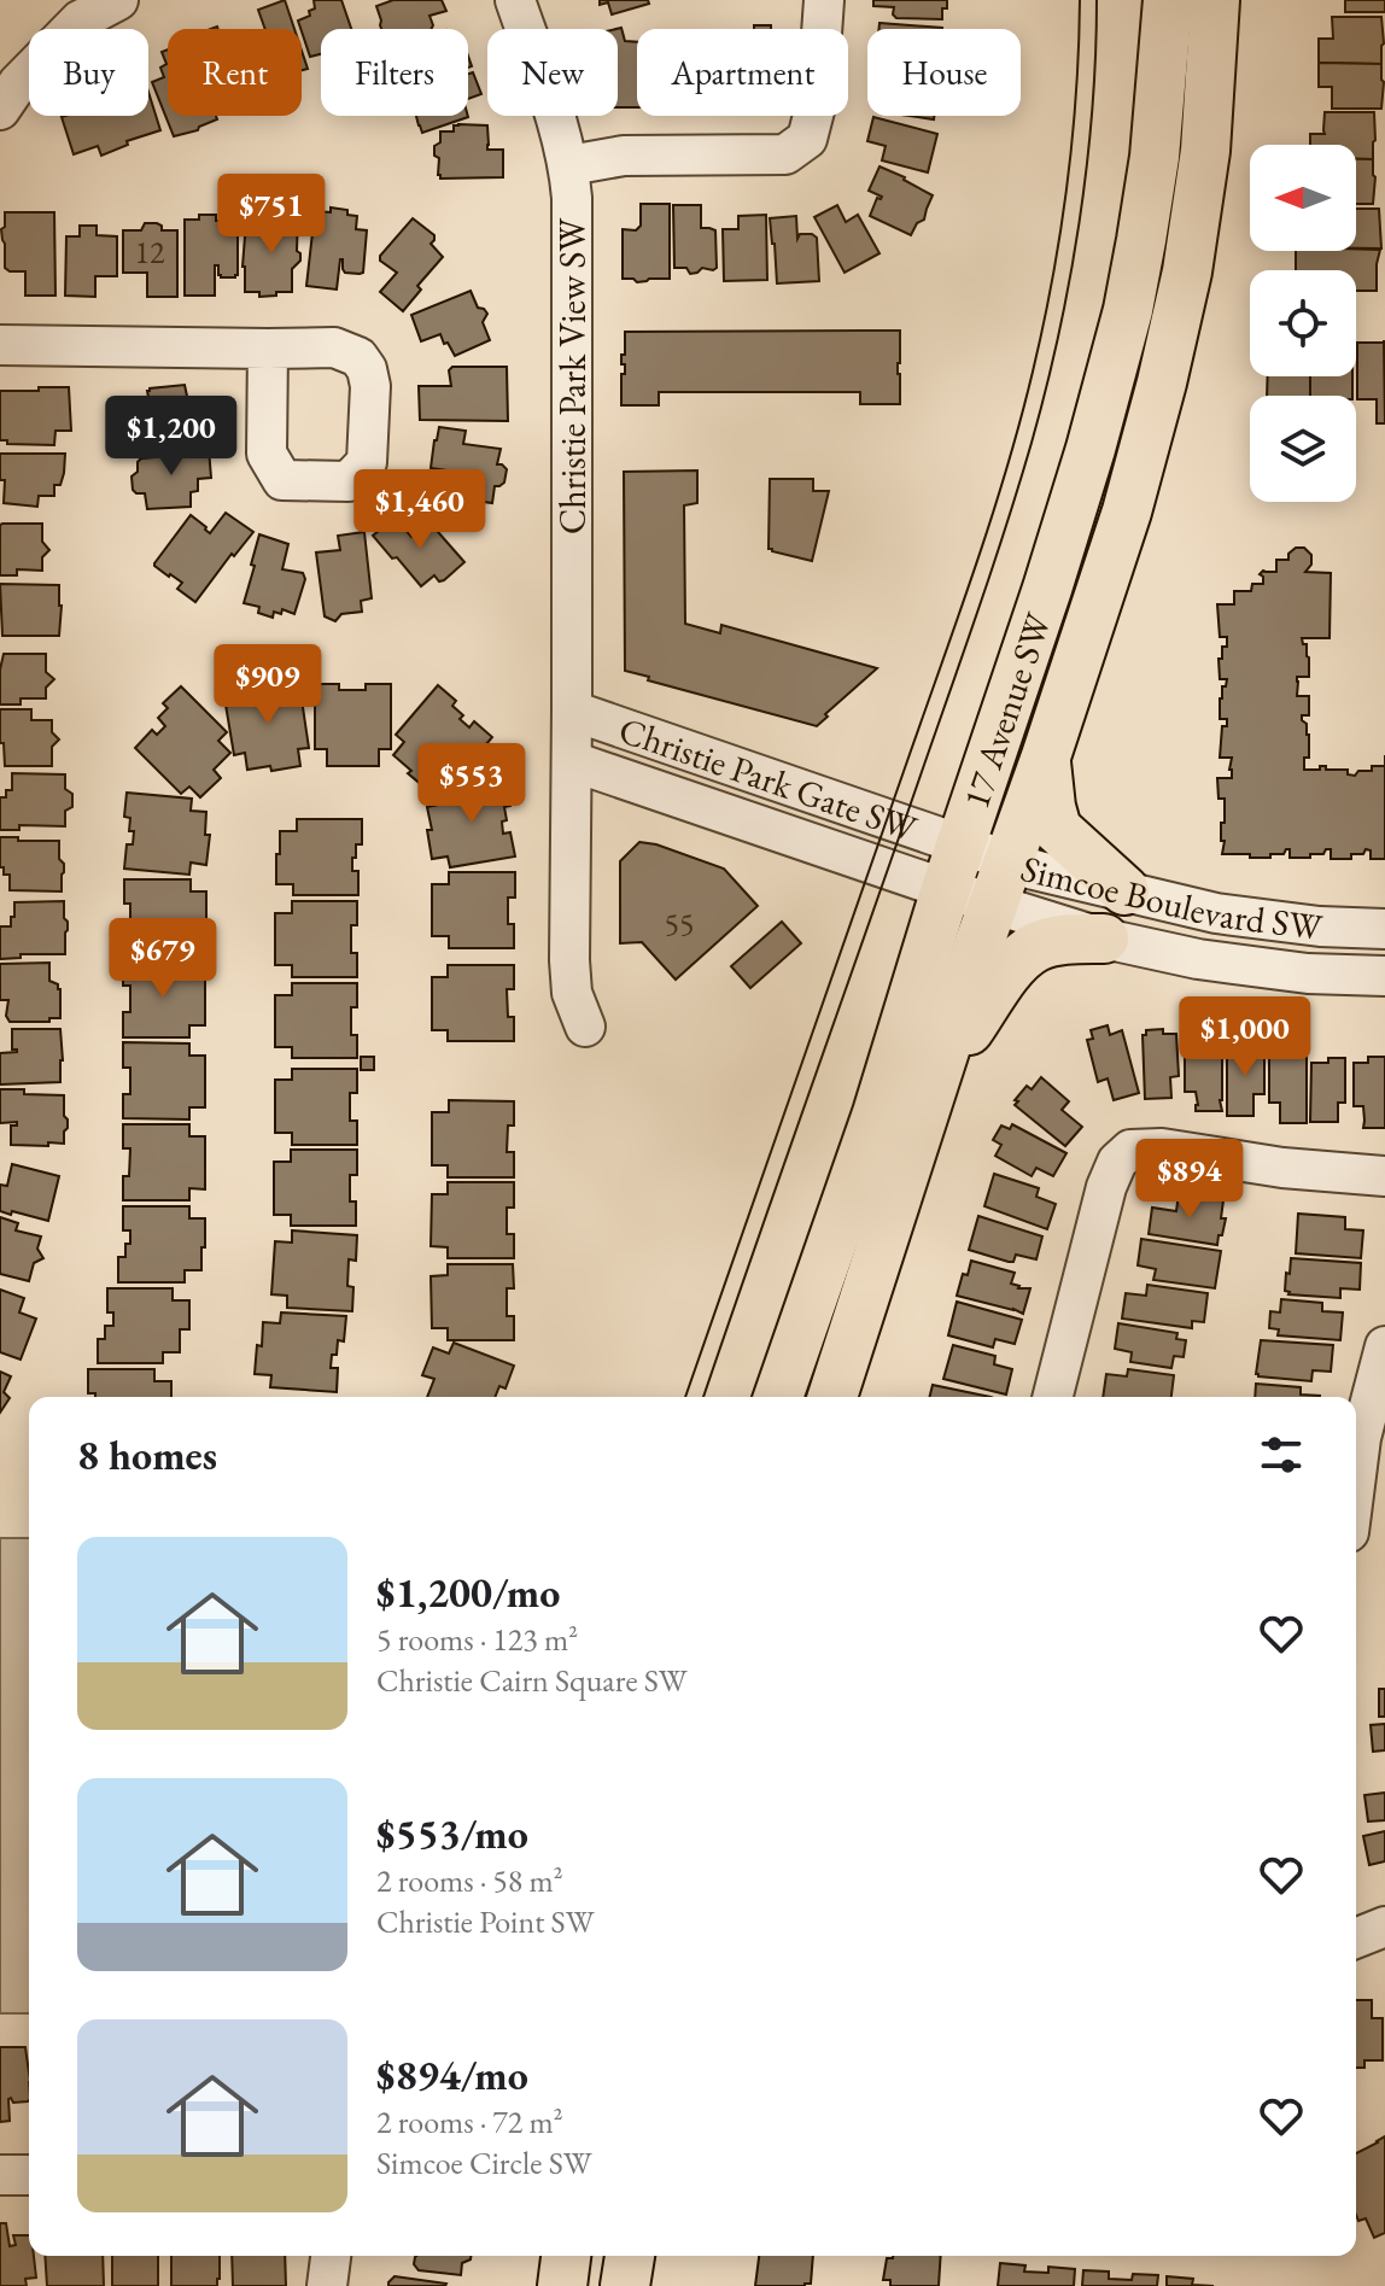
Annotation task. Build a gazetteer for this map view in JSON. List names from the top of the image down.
{
  "streets": {
    "main road": ["17 Avenue SW"],
    "street": ["Christie Park View SW", "Christie Park Gate SW", "Simcoe Boulevard SW"]
  },
  "crossings": [
    ["Christie Park View SW", "Christie Park Gate SW"],
    ["17 Avenue SW", "Christie Park Gate SW"],
    ["17 Avenue SW", "Simcoe Boulevard SW"],
    ["Christie Park Gate SW", "Simcoe Boulevard SW"]
  ],
  "house_numbers": ["12", "55"],
  "north": "left",
  "page": {
    "chip": [
      "Buy",
      "Rent",
      "Filters",
      "New",
      "Apartment",
      "House"
    ],
    "price": [
      "$751",
      "$1,200",
      "$1,460",
      "$909",
      "$553",
      "$679",
      "$1,000",
      "$894"
    ],
    "heading": "8 homes",
    "list": [
      {
        "name": "$1,200/mo",
        "note": "5 rooms · 123 m² · Christie Cairn Square SW"
      },
      {
        "name": "$553/mo",
        "note": "2 rooms · 58 m² · Christie Point SW"
      },
      {
        "name": "$894/mo",
        "note": "2 rooms · 72 m² · Simcoe Circle SW"
      }
    ]
  }
}
